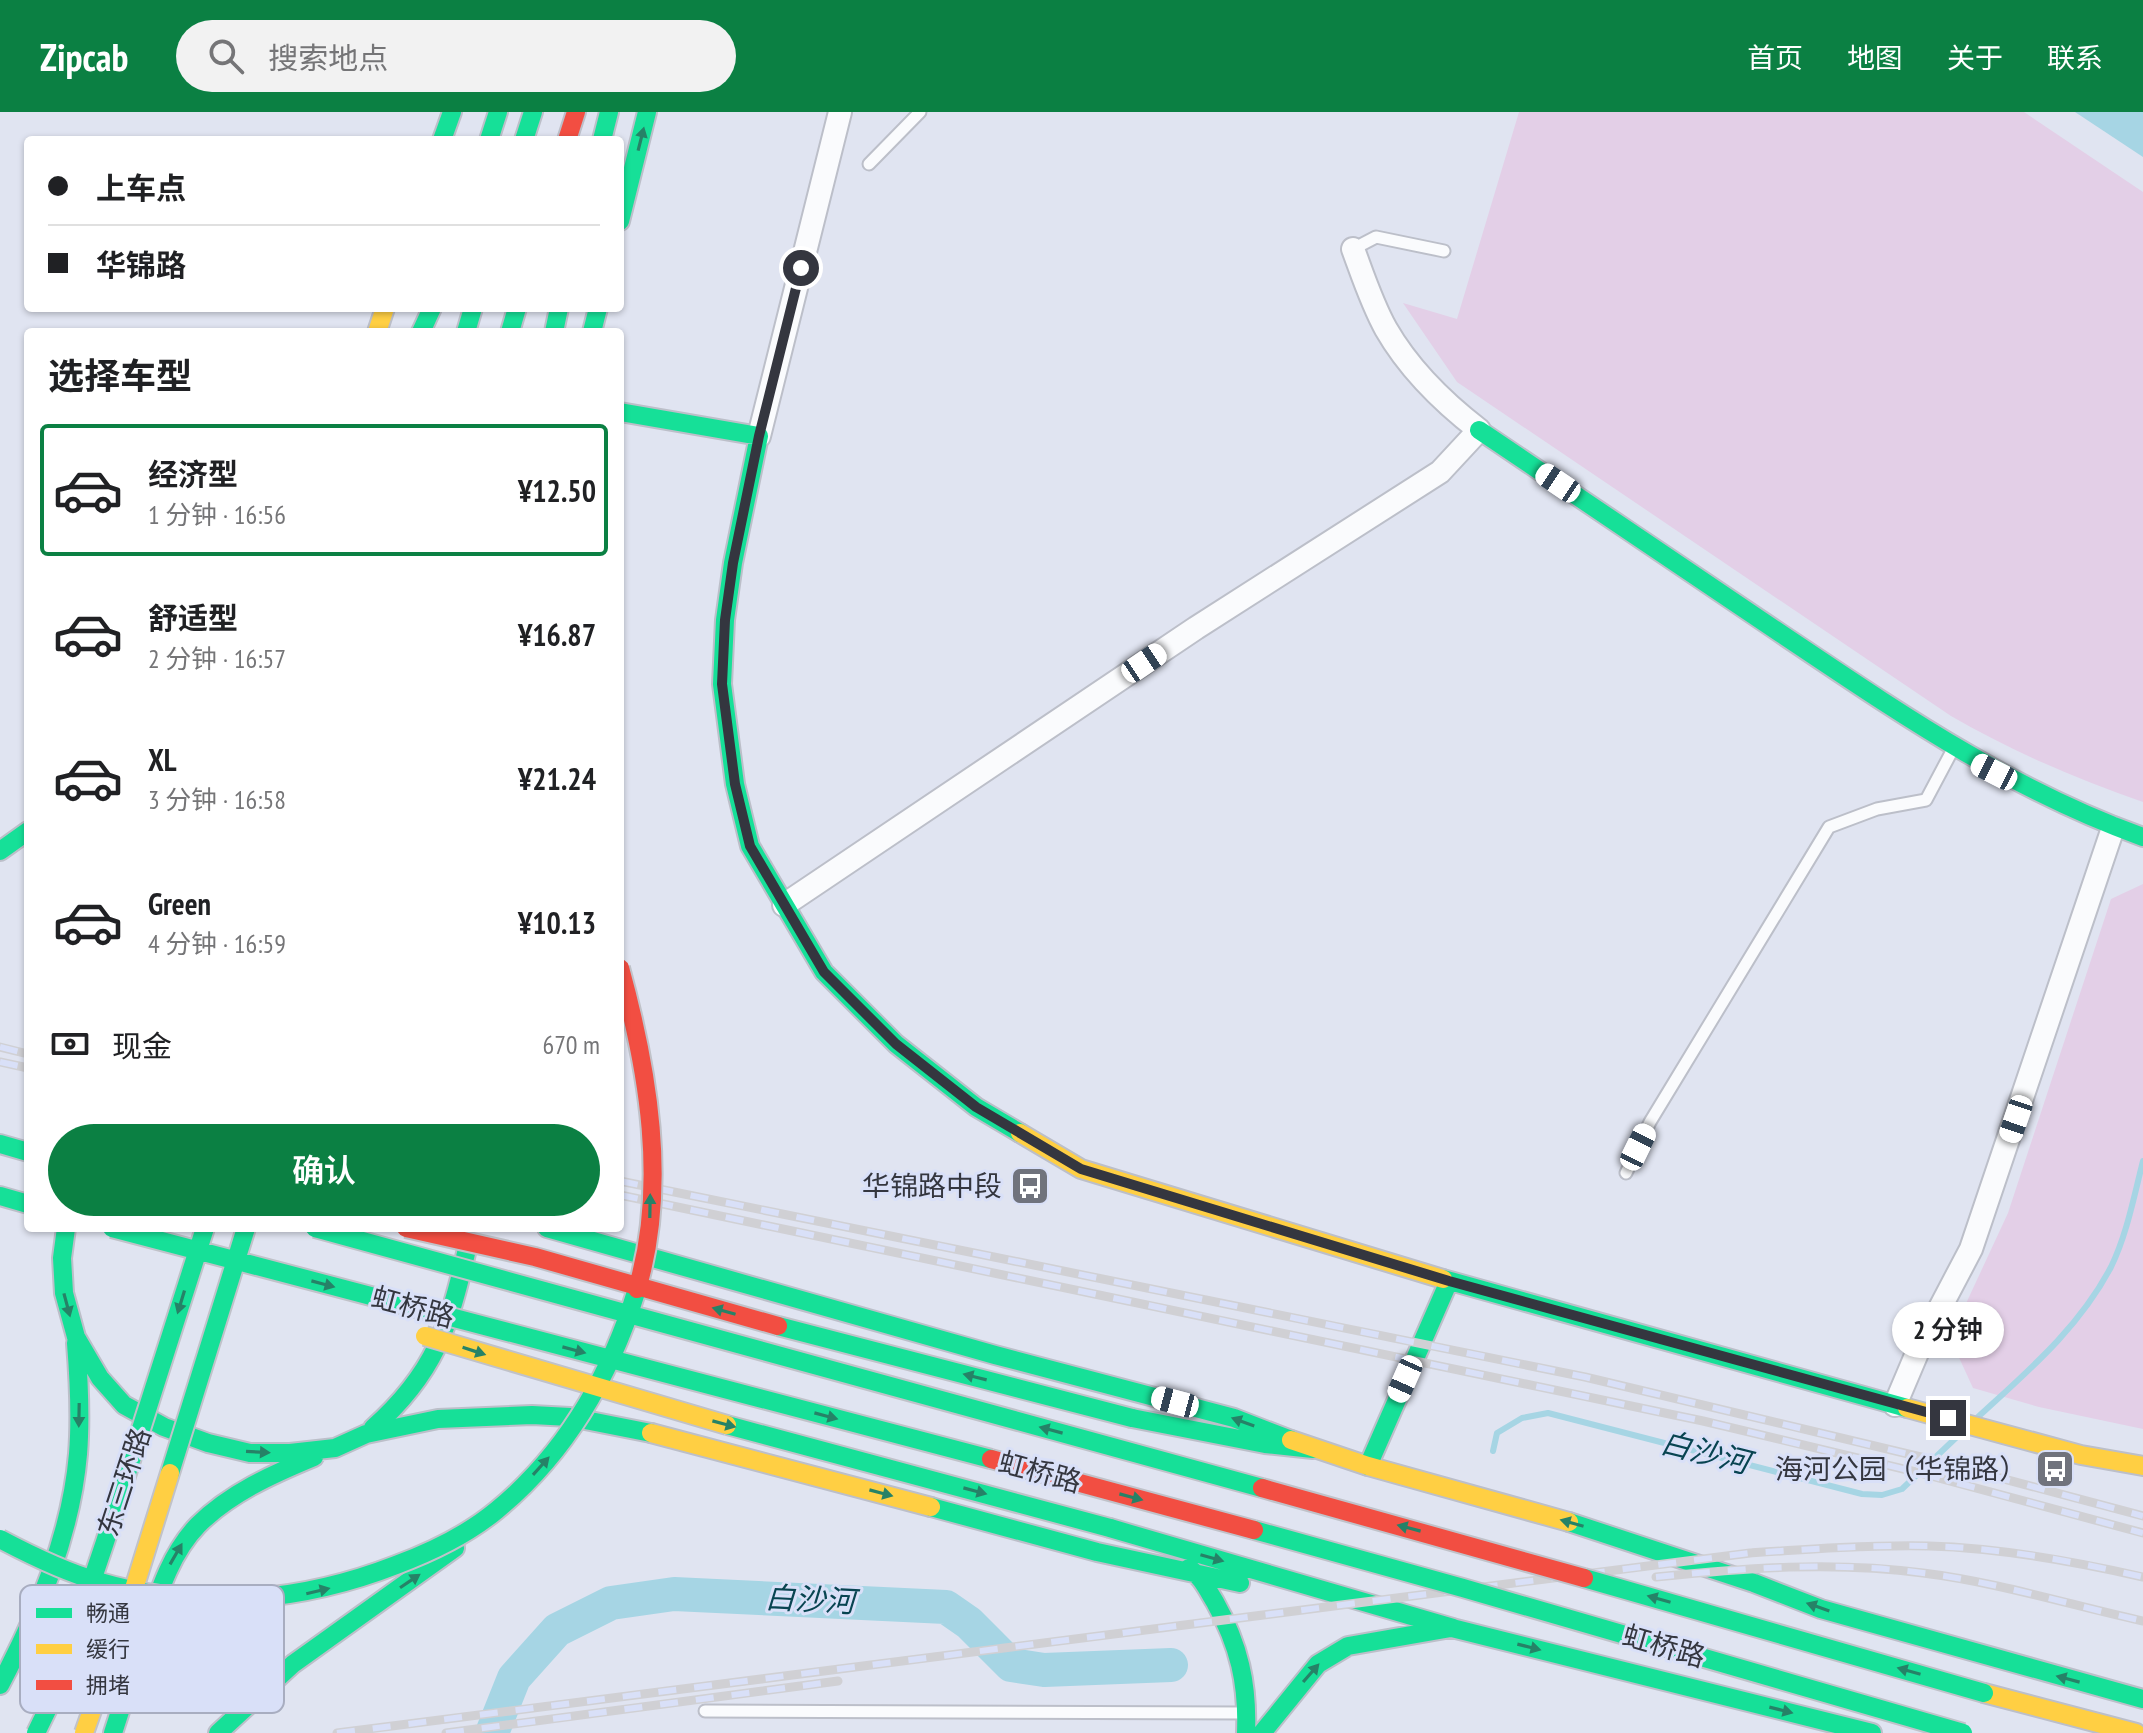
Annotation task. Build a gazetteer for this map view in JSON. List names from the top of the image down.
{
  "streets": {
    "main road": ["虹桥路", "东三环路"]
  },
  "water": ["白沙河"],
  "places": {
    "bus stop": ["华锦路中段", "海河公园（华锦路）"]
  },
  "legend": ["畅通", "缓行", "拥堵"],
  "page": {
    "header": "Zipcab",
    "search": "搜索地点",
    "nav": [
      "首页",
      "地图",
      "关于",
      "联系"
    ],
    "banner": ["上车点", "华锦路"],
    "heading": "选择车型",
    "list": [
      {
        "name": "经济型",
        "note": "1 分钟 · 16:56",
        "value": "¥12.50"
      },
      {
        "name": "舒适型",
        "note": "2 分钟 · 16:57",
        "value": "¥16.87"
      },
      {
        "name": "XL",
        "note": "3 分钟 · 16:58",
        "value": "¥21.24"
      },
      {
        "name": "Green",
        "note": "4 分钟 · 16:59",
        "value": "¥10.13"
      }
    ],
    "pay": ["现金", "670 m"],
    "buttons": "确认",
    "bubble": "2 分钟"
  }
}
